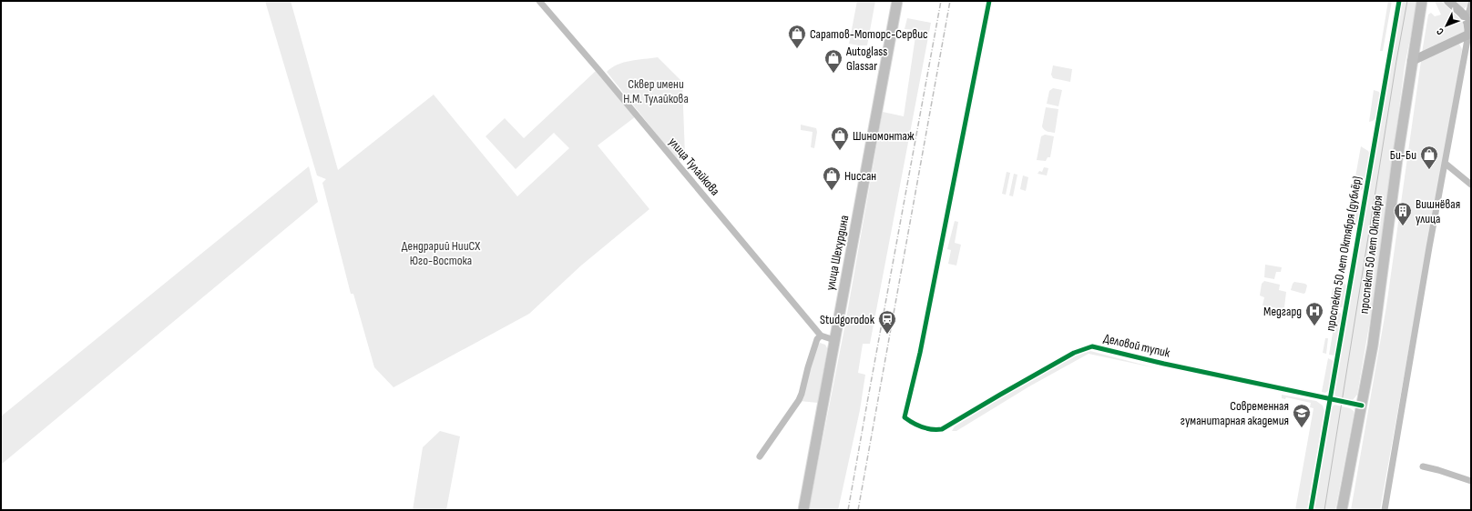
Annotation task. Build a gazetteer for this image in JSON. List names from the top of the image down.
{
  "streets": {
    "main road": ["улица Шехурдина", "проспект 50 лет Октября"],
    "street": ["улица Тулайкова", "проспект 50 лет Октября (дублёр)", "Деловой тупик"]
  },
  "crossings": [
    ["проспект 50 лет Октября (дублёр)", "Деловой тупик"],
    ["проспект 50 лет Октября", "Деловой тупик"]
  ],
  "parks": ["Сквер имени Н.М. Тулайкова", "Дендрарий НииСХ Юго-Востока"],
  "places": {
    "shop": [
      "Саратов-Моторс-Сервис",
      "Autoglass Glassar",
      "Шиномонтаж",
      "Би-Би",
      "Ниссан"
    ],
    "building": ["Вишнёвая улица"],
    "hospital": ["Медгард"],
    "station": ["Studgorodok"],
    "school or university": ["Современная гуманитарная академия"]
  },
  "north": "bottom left"
}
